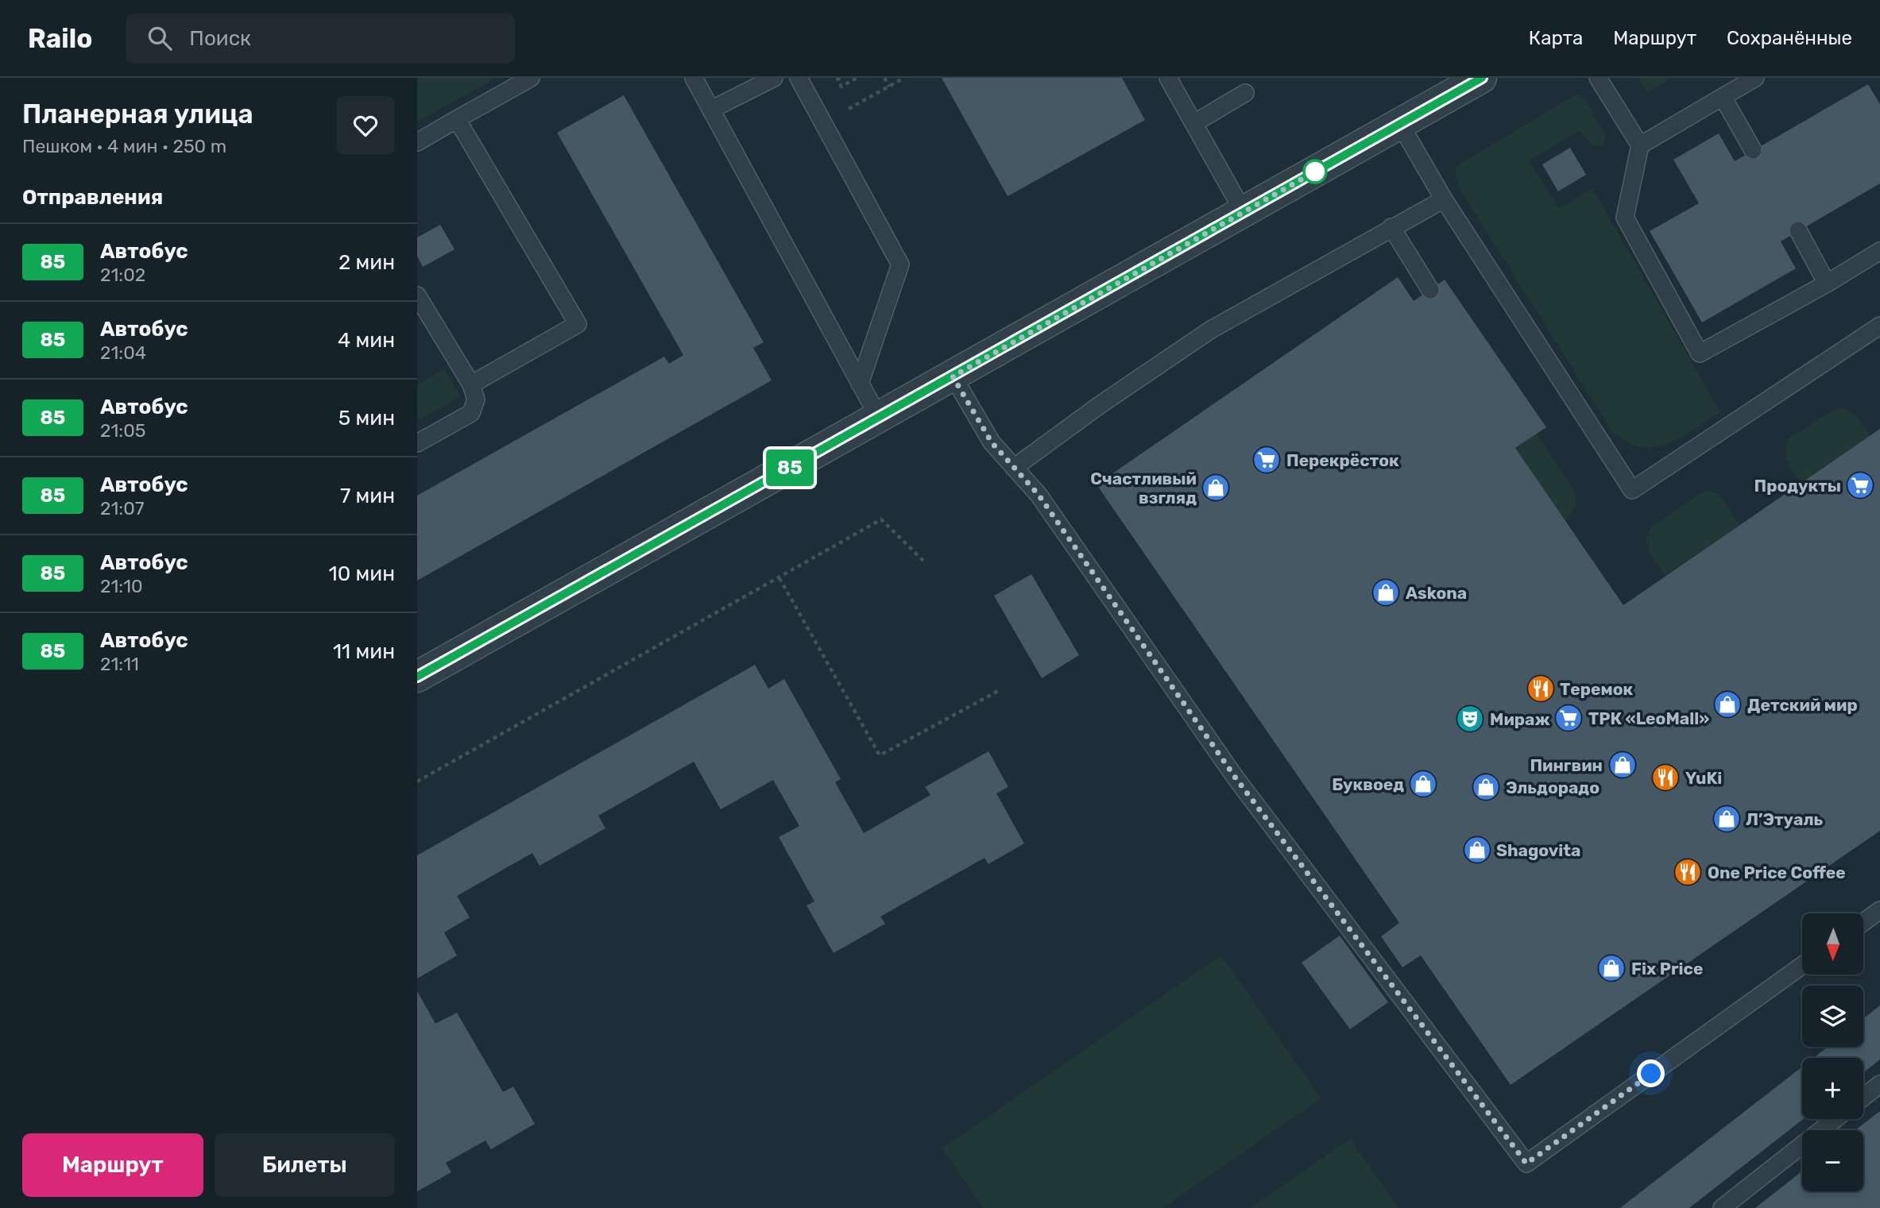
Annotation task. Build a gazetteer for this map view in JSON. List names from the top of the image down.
{
  "places": {
    "supermarket": ["Перекрёсток", "Продукты", "ТРК «LeoMall»"],
    "shop": [
      "Счастливый взгляд",
      "Askona",
      "Детский мир",
      "Пингвин",
      "Буквоед",
      "Эльдорадо",
      "Л’Этуаль",
      "Shagovita",
      "Fix Price"
    ],
    "restaurant": ["Теремок", "YuKi", "One Price Coffee"],
    "theatre": ["Мираж"]
  },
  "lines": ["bus line 85"],
  "north": "bottom",
  "page": {
    "header": "Railo",
    "search": "Поиск",
    "nav": ["Карта", "Маршрут", "Сохранённые"],
    "heading": [
      ["Планерная улица", "Пешком · 4 мин · 250 m"],
      "Отправления"
    ],
    "on_map": "85",
    "list": [
      {
        "mark": "85",
        "name": "Автобус",
        "note": "21:02",
        "value": "2 мин"
      },
      {
        "mark": "85",
        "name": "Автобус",
        "note": "21:04",
        "value": "4 мин"
      },
      {
        "mark": "85",
        "name": "Автобус",
        "note": "21:05",
        "value": "5 мин"
      },
      {
        "mark": "85",
        "name": "Автобус",
        "note": "21:07",
        "value": "7 мин"
      },
      {
        "mark": "85",
        "name": "Автобус",
        "note": "21:10",
        "value": "10 мин"
      },
      {
        "mark": "85",
        "name": "Автобус",
        "note": "21:11",
        "value": "11 мин"
      }
    ],
    "map_buttons": ["+", "−"],
    "buttons": ["Маршрут", "Билеты"]
  }
}
